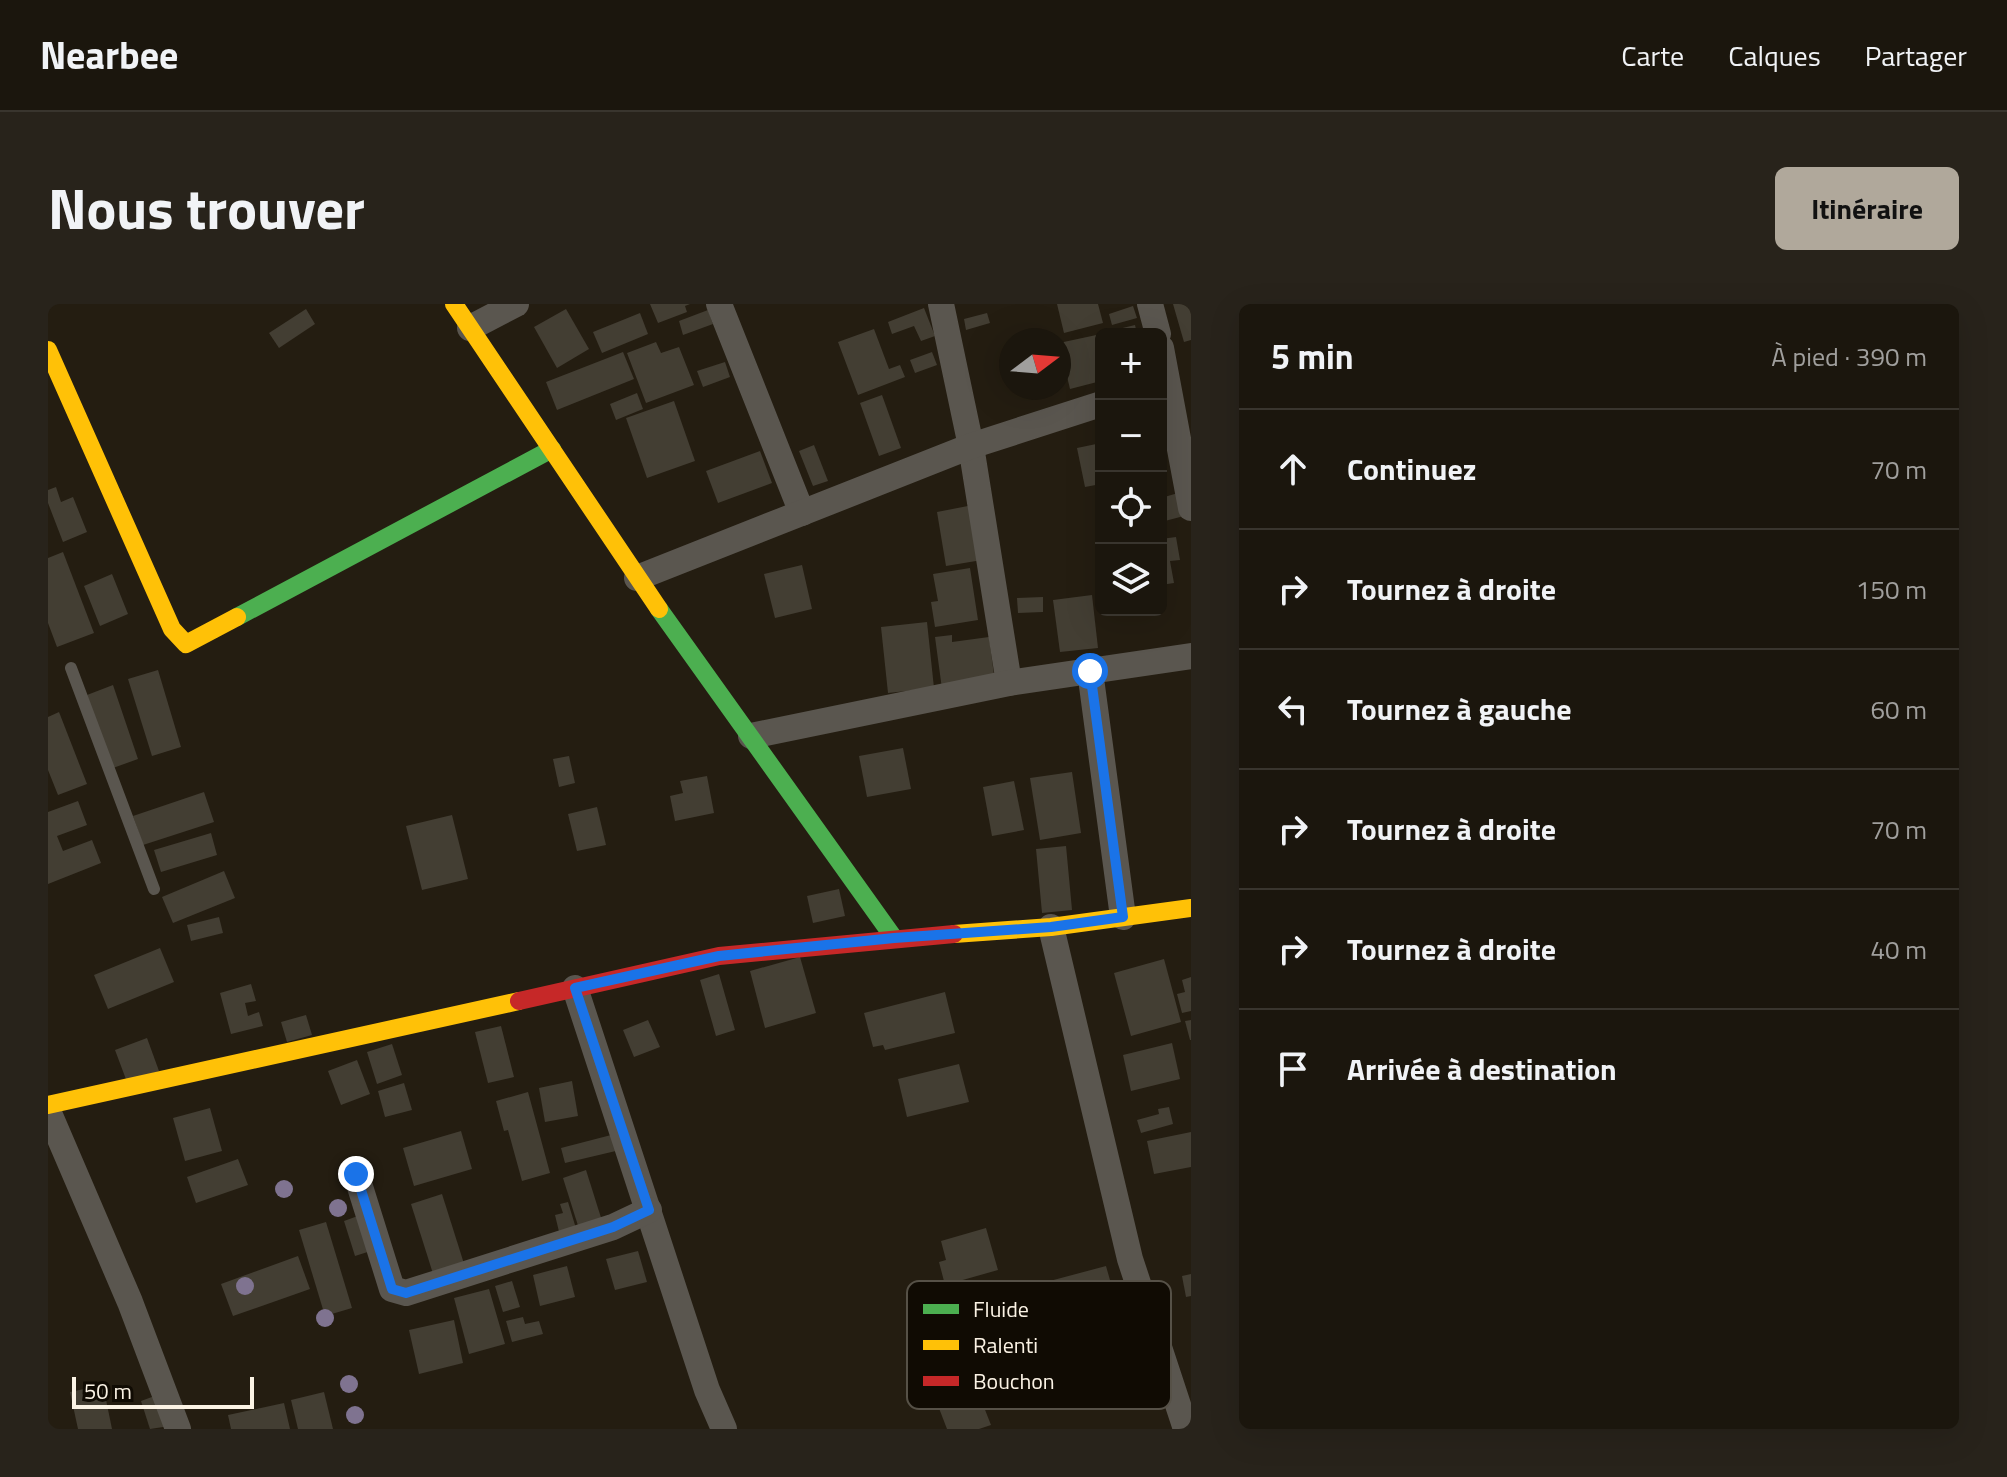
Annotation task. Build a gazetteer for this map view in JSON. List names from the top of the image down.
{
  "legend": ["Fluide", "Ralenti", "Bouchon"],
  "scale_bar": "50 m",
  "north": "right",
  "page": {
    "header": "Nearbee",
    "nav": ["Carte", "Calques", "Partager"],
    "title": "Nous trouver",
    "buttons": "Itinéraire",
    "heading": ["5 min", "À pied · 390 m"],
    "map_buttons": ["+", "−"],
    "list": [
      ["Continuez", "70 m"],
      ["Tournez à droite", "150 m"],
      ["Tournez à gauche", "60 m"],
      ["Tournez à droite", "70 m"],
      ["Tournez à droite", "40 m"],
      "Arrivée à destination"
    ],
    "scale": "50 m"
  }
}
